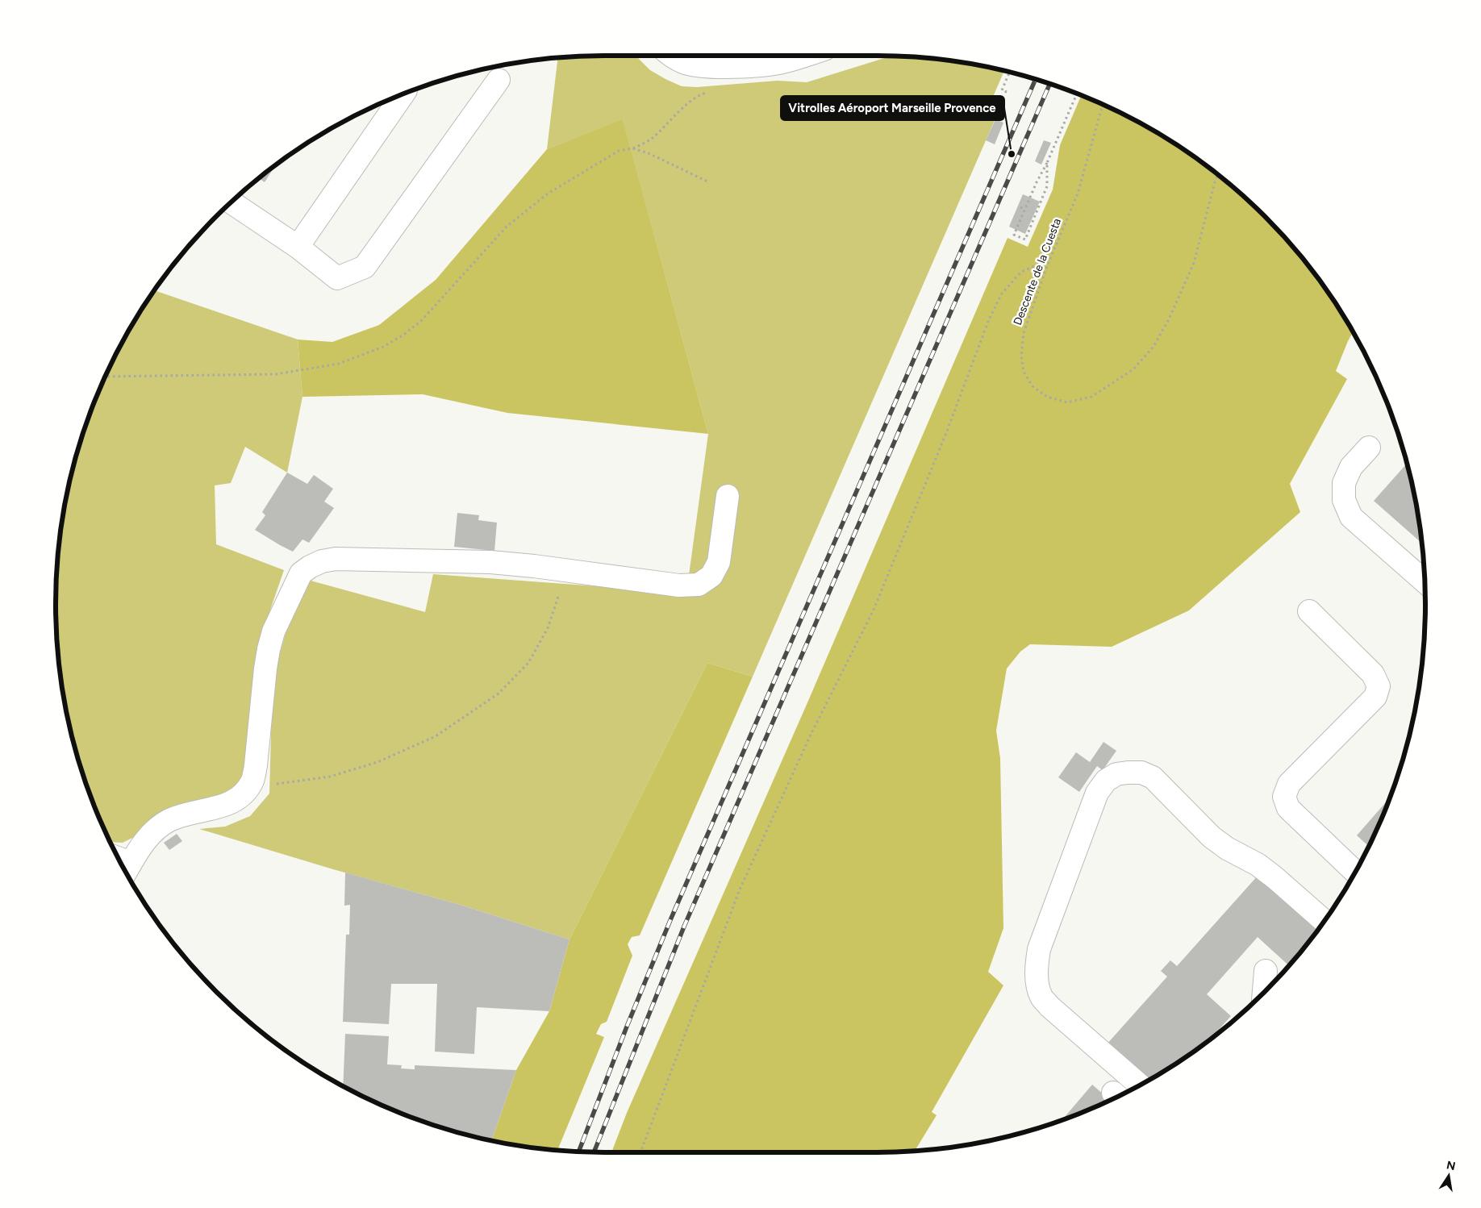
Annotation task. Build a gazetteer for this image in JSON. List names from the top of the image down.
{
  "streets": {
    "path": ["Descente de la Cuesta"]
  },
  "places": ["Vitrolles Aéroport Marseille Provence"],
  "north": "top"
}
